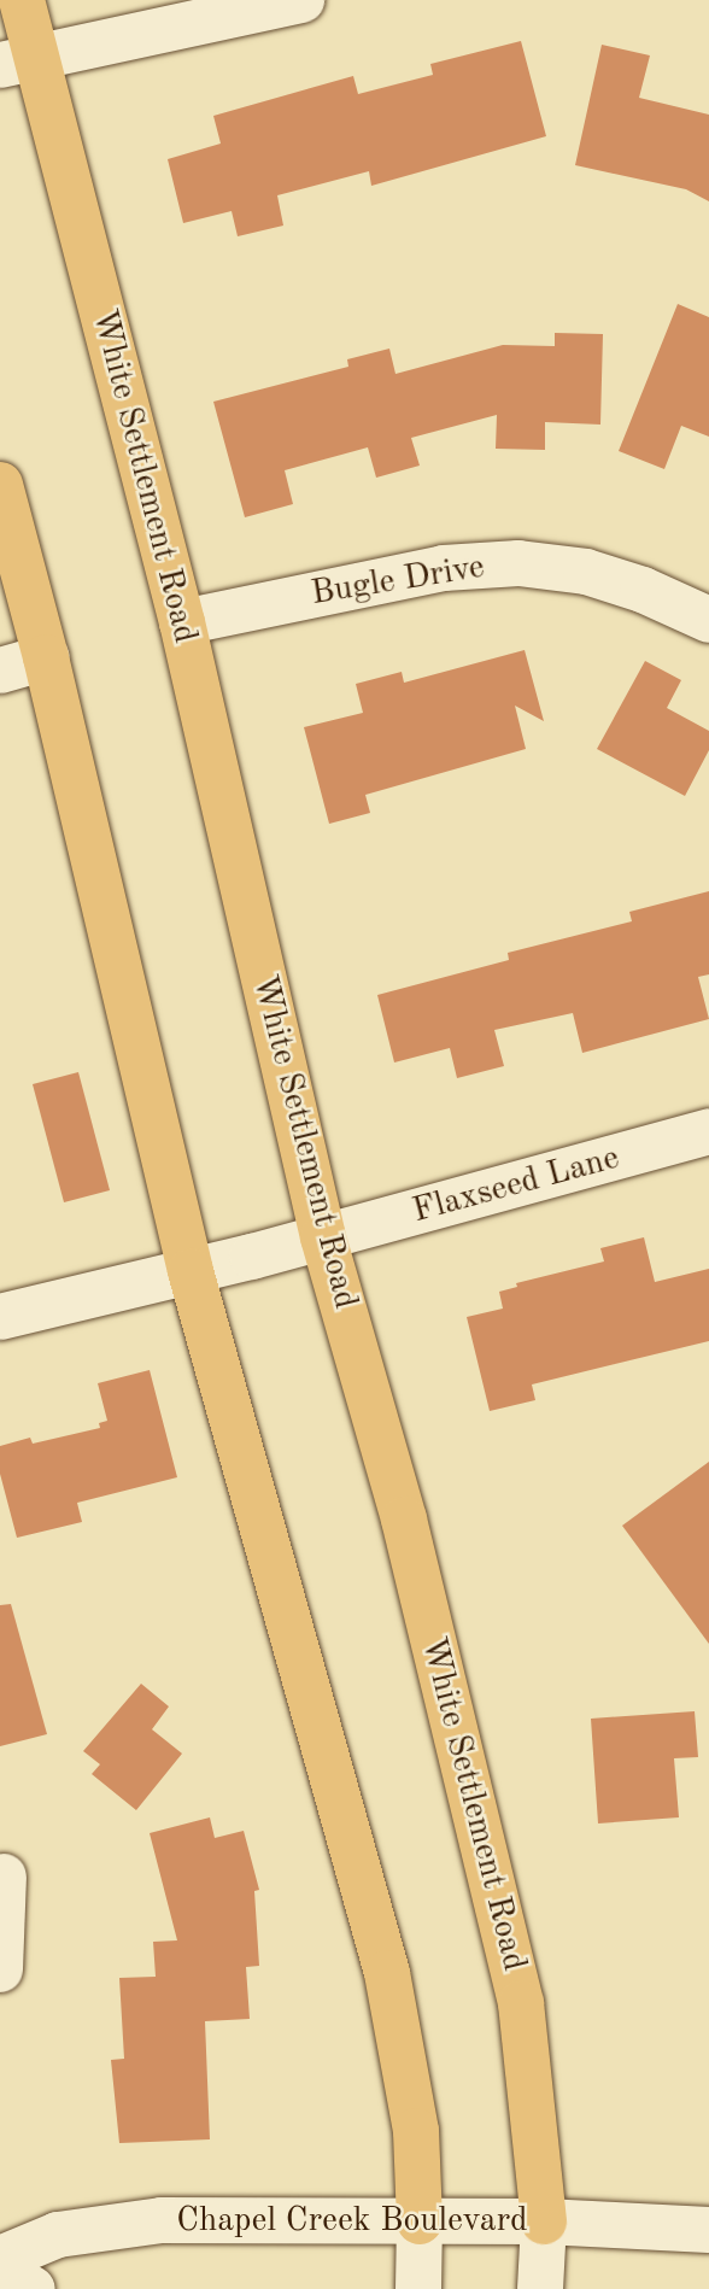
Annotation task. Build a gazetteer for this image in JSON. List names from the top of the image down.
{
  "streets": {
    "main road": ["White Settlement Road"],
    "street": ["Bugle Drive", "Flaxseed Lane", "Chapel Creek Boulevard"]
  },
  "crossings": [
    ["White Settlement Road", "Bugle Drive"],
    ["White Settlement Road", "Flaxseed Lane"],
    ["White Settlement Road", "Chapel Creek Boulevard"]
  ]
}
